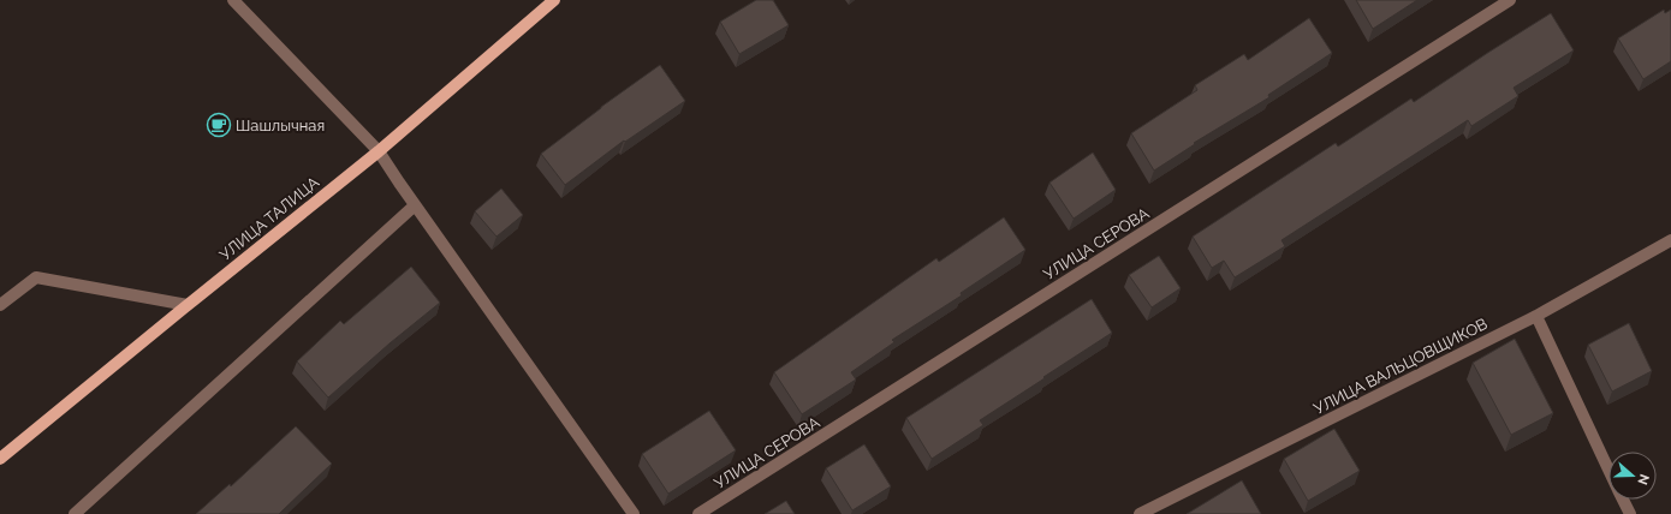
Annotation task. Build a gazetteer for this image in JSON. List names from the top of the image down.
{
  "streets": {
    "main road": ["УЛИЦА ТАЛИЦА"],
    "street": ["УЛИЦА СЕРОВА", "УЛИЦА ВАЛЬЦОВЩИКОВ"]
  },
  "places": {
    "cafe": ["Шашлычная"]
  },
  "north": "right"
}
